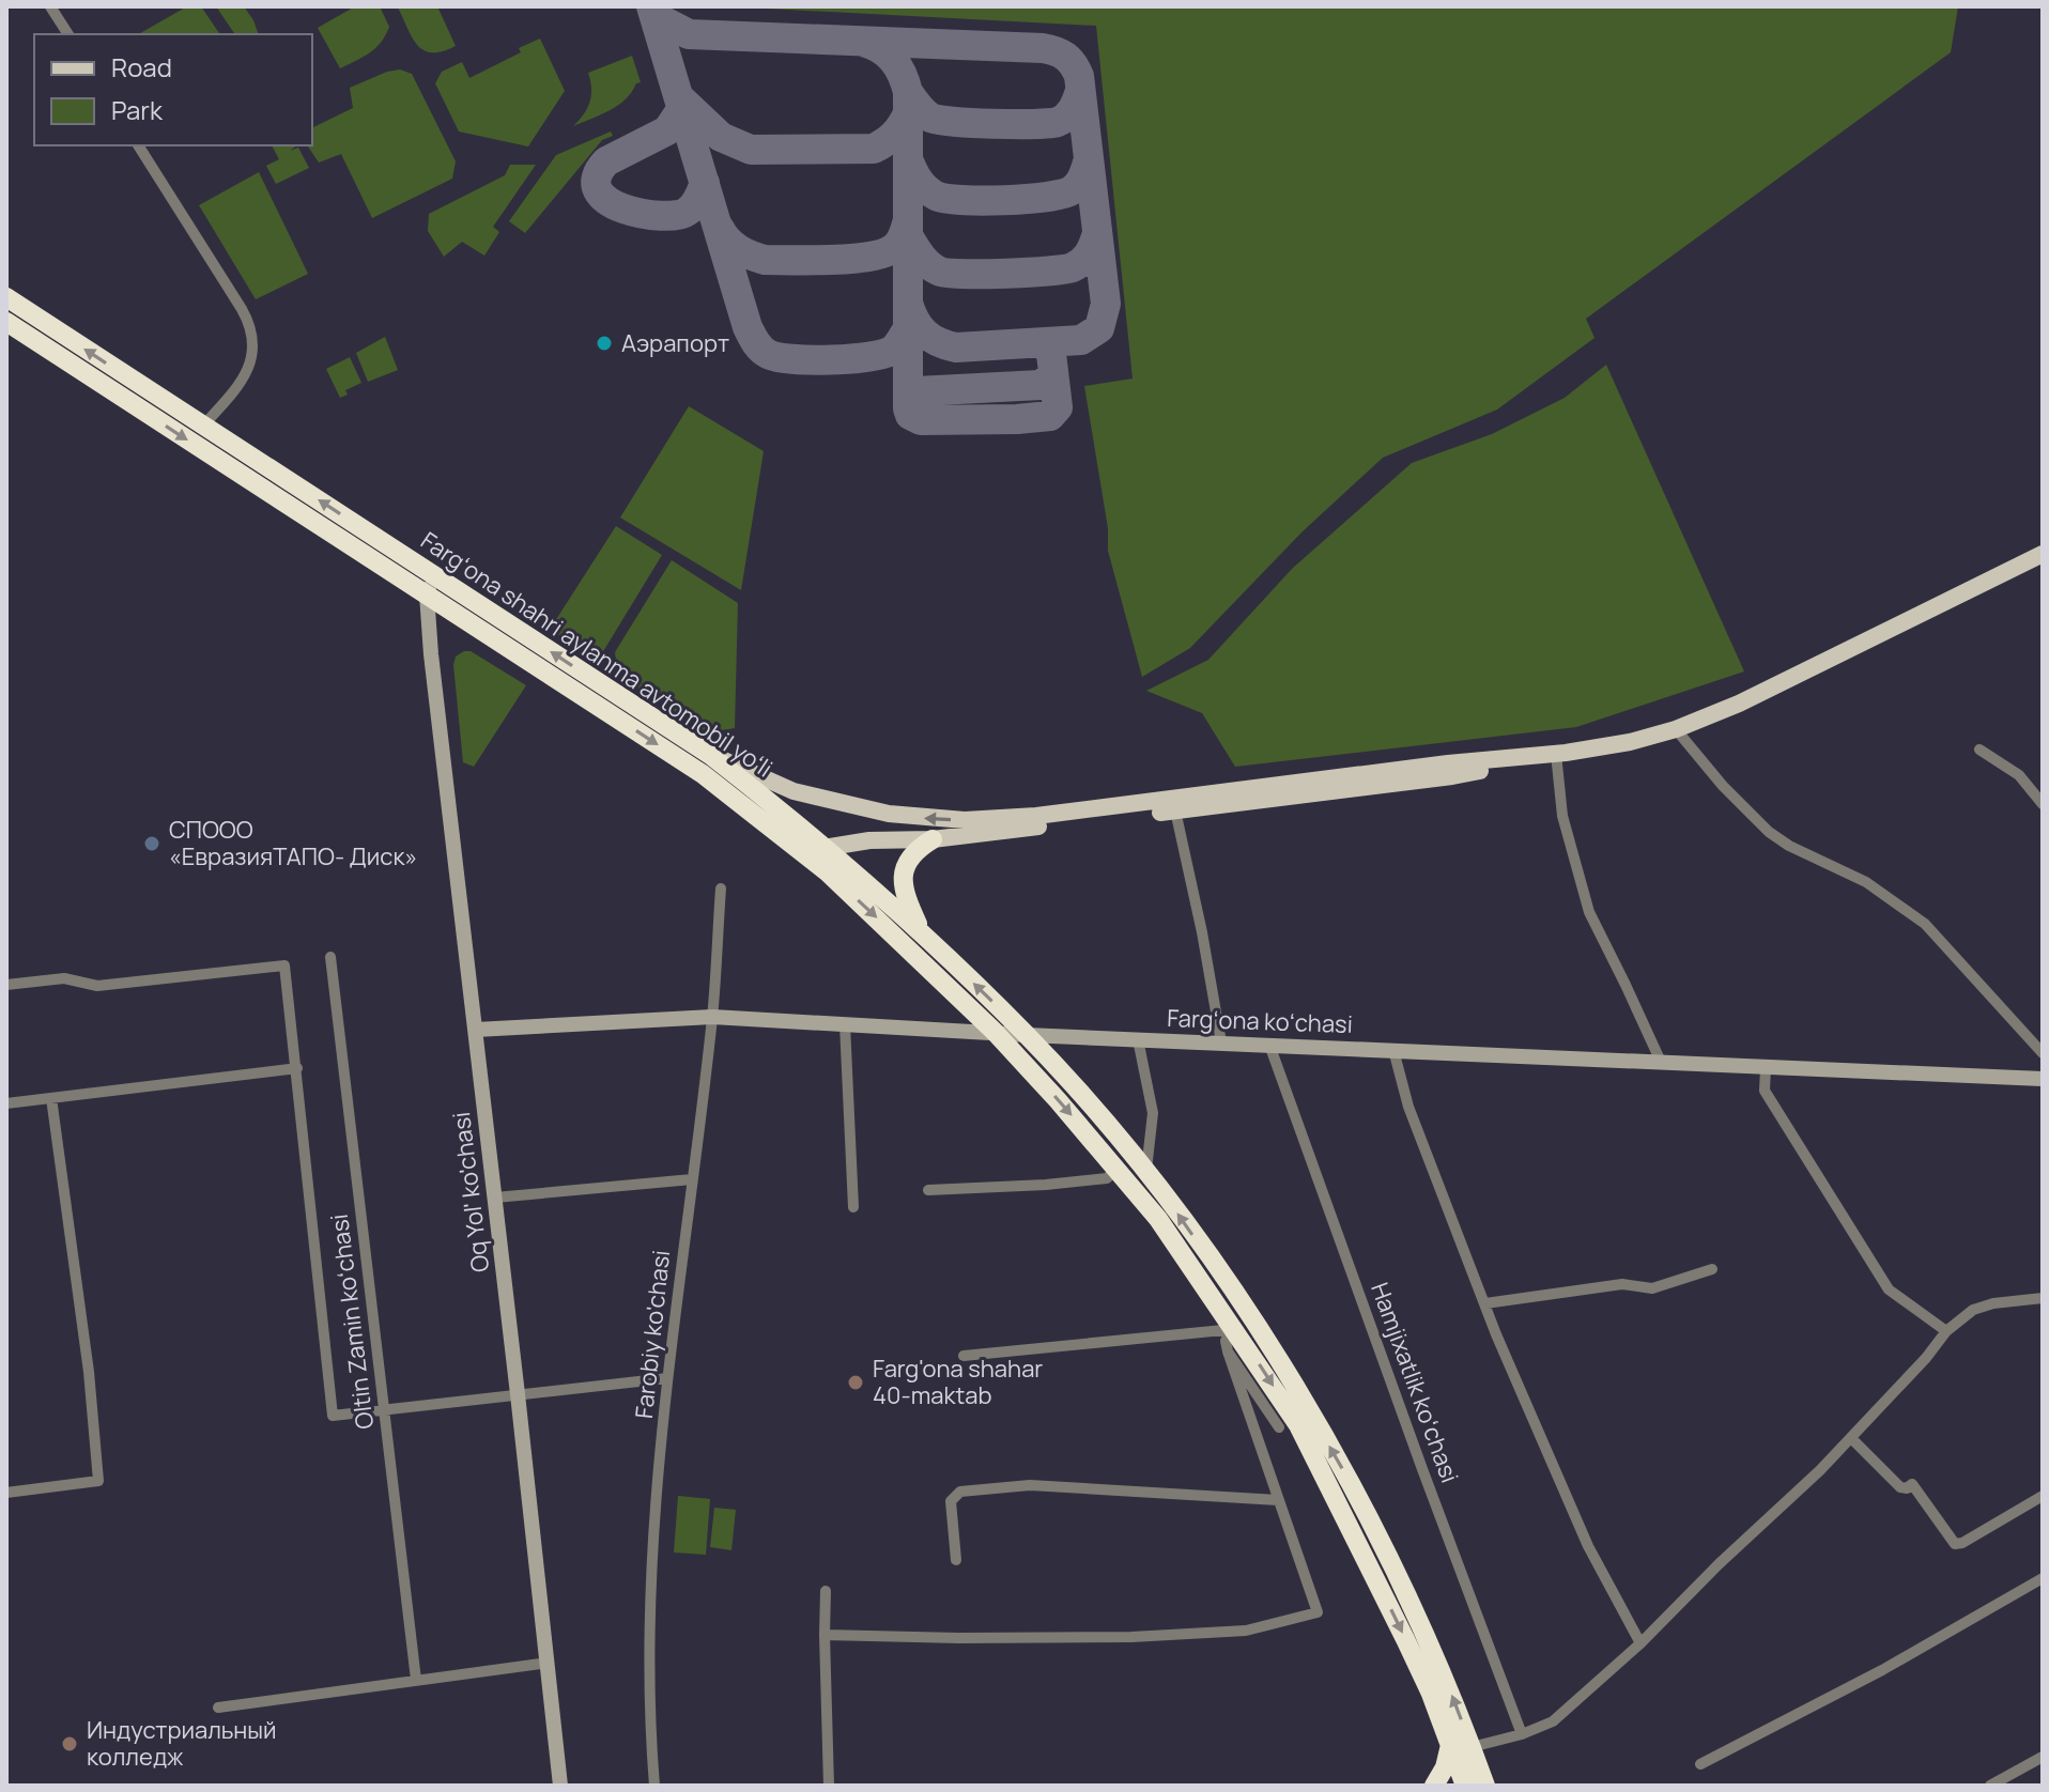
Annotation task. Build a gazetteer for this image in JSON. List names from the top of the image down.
{
  "streets": {
    "highway": ["Fargʻona shahri aylanma avtomobil yoʻli"],
    "street": [
      "Fargʻona koʻchasi",
      "Oq Yol' ko'chasi",
      "Oltin Zamin koʻchasi",
      "Farobiy ko'chasi",
      "Hamjixatlik koʻchasi"
    ]
  },
  "crossings": [
    ["Fargʻona shahri aylanma avtomobil yoʻli", "Fargʻona koʻchasi"],
    ["Fargʻona shahri aylanma avtomobil yoʻli", "Oq Yol' ko'chasi"],
    ["Fargʻona koʻchasi", "Oq Yol' ko'chasi"],
    ["Fargʻona koʻchasi", "Farobiy ko'chasi"],
    ["Fargʻona koʻchasi", "Hamjixatlik koʻchasi"]
  ],
  "places": [
    "Аэрапорт",
    "СПООО «ЕвразияТАПО- Диск»",
    "Farg'ona shahar 40-maktab",
    "Индустриальный колледж"
  ],
  "legend": ["Road", "Park"]
}
